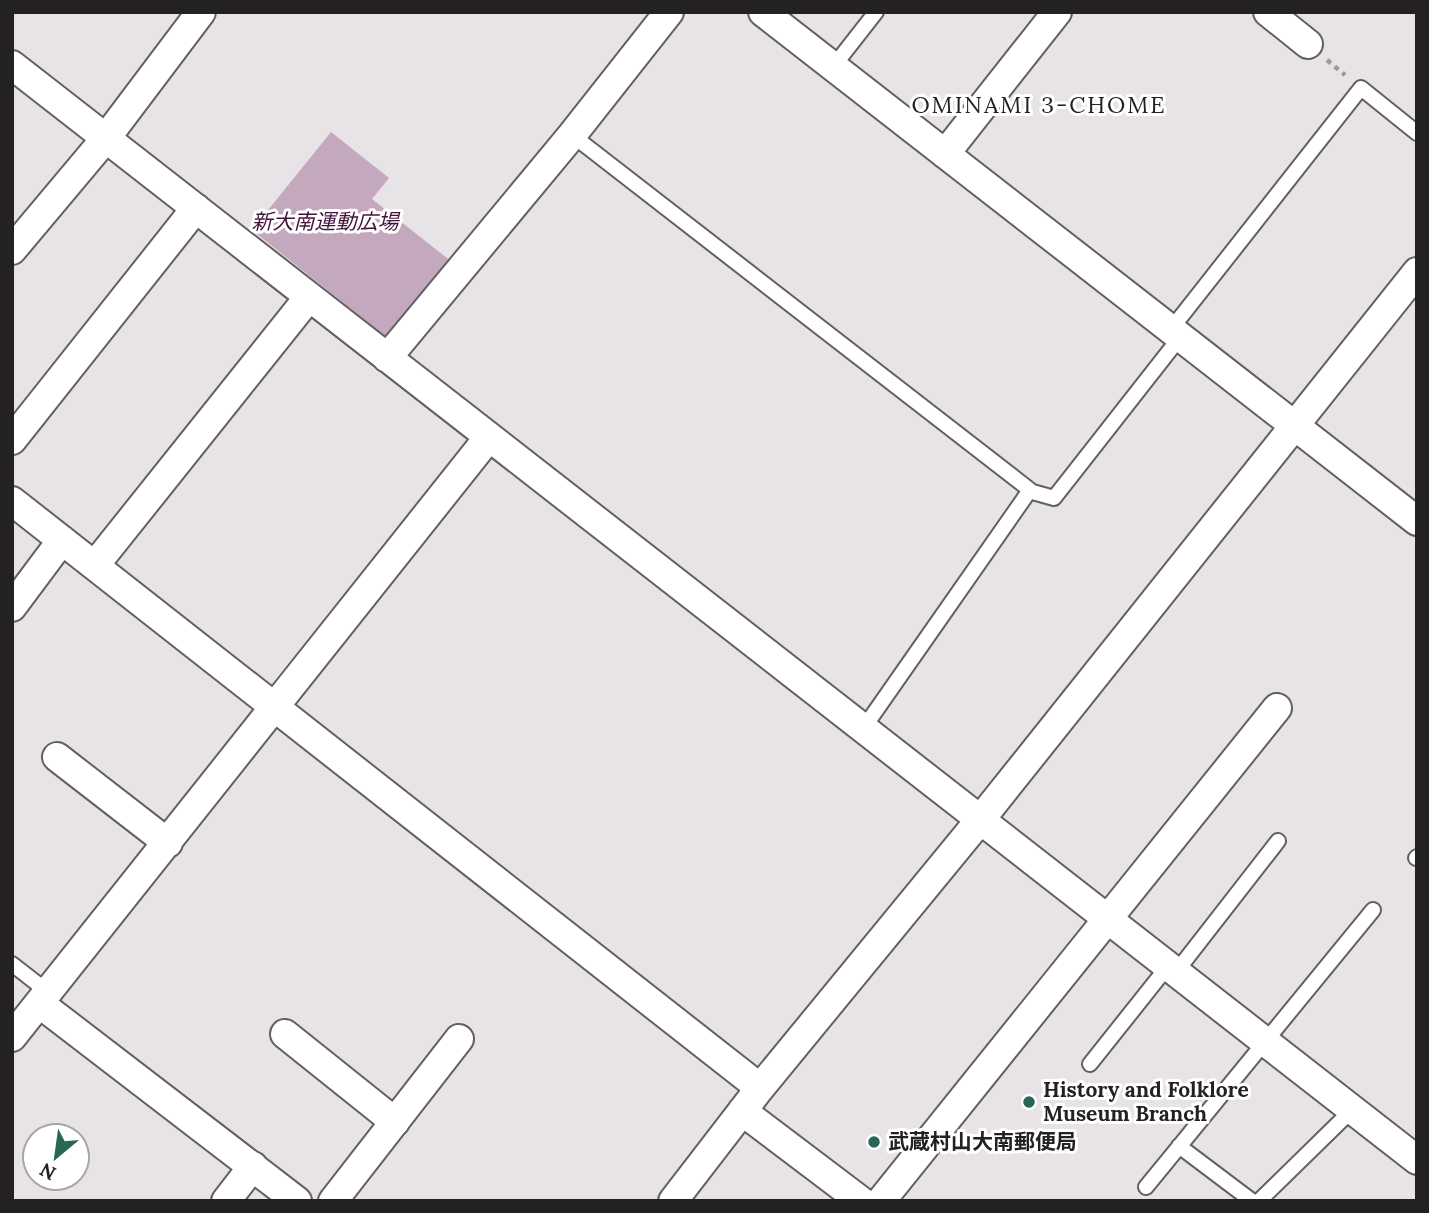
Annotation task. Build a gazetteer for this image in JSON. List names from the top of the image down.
{
  "districts": ["OMINAMI 3-CHOME"],
  "parks": ["新大南運動広場"],
  "places": ["History and Folklore Museum Branch", "武蔵村山大南郵便局"],
  "north": "bottom left"
}
